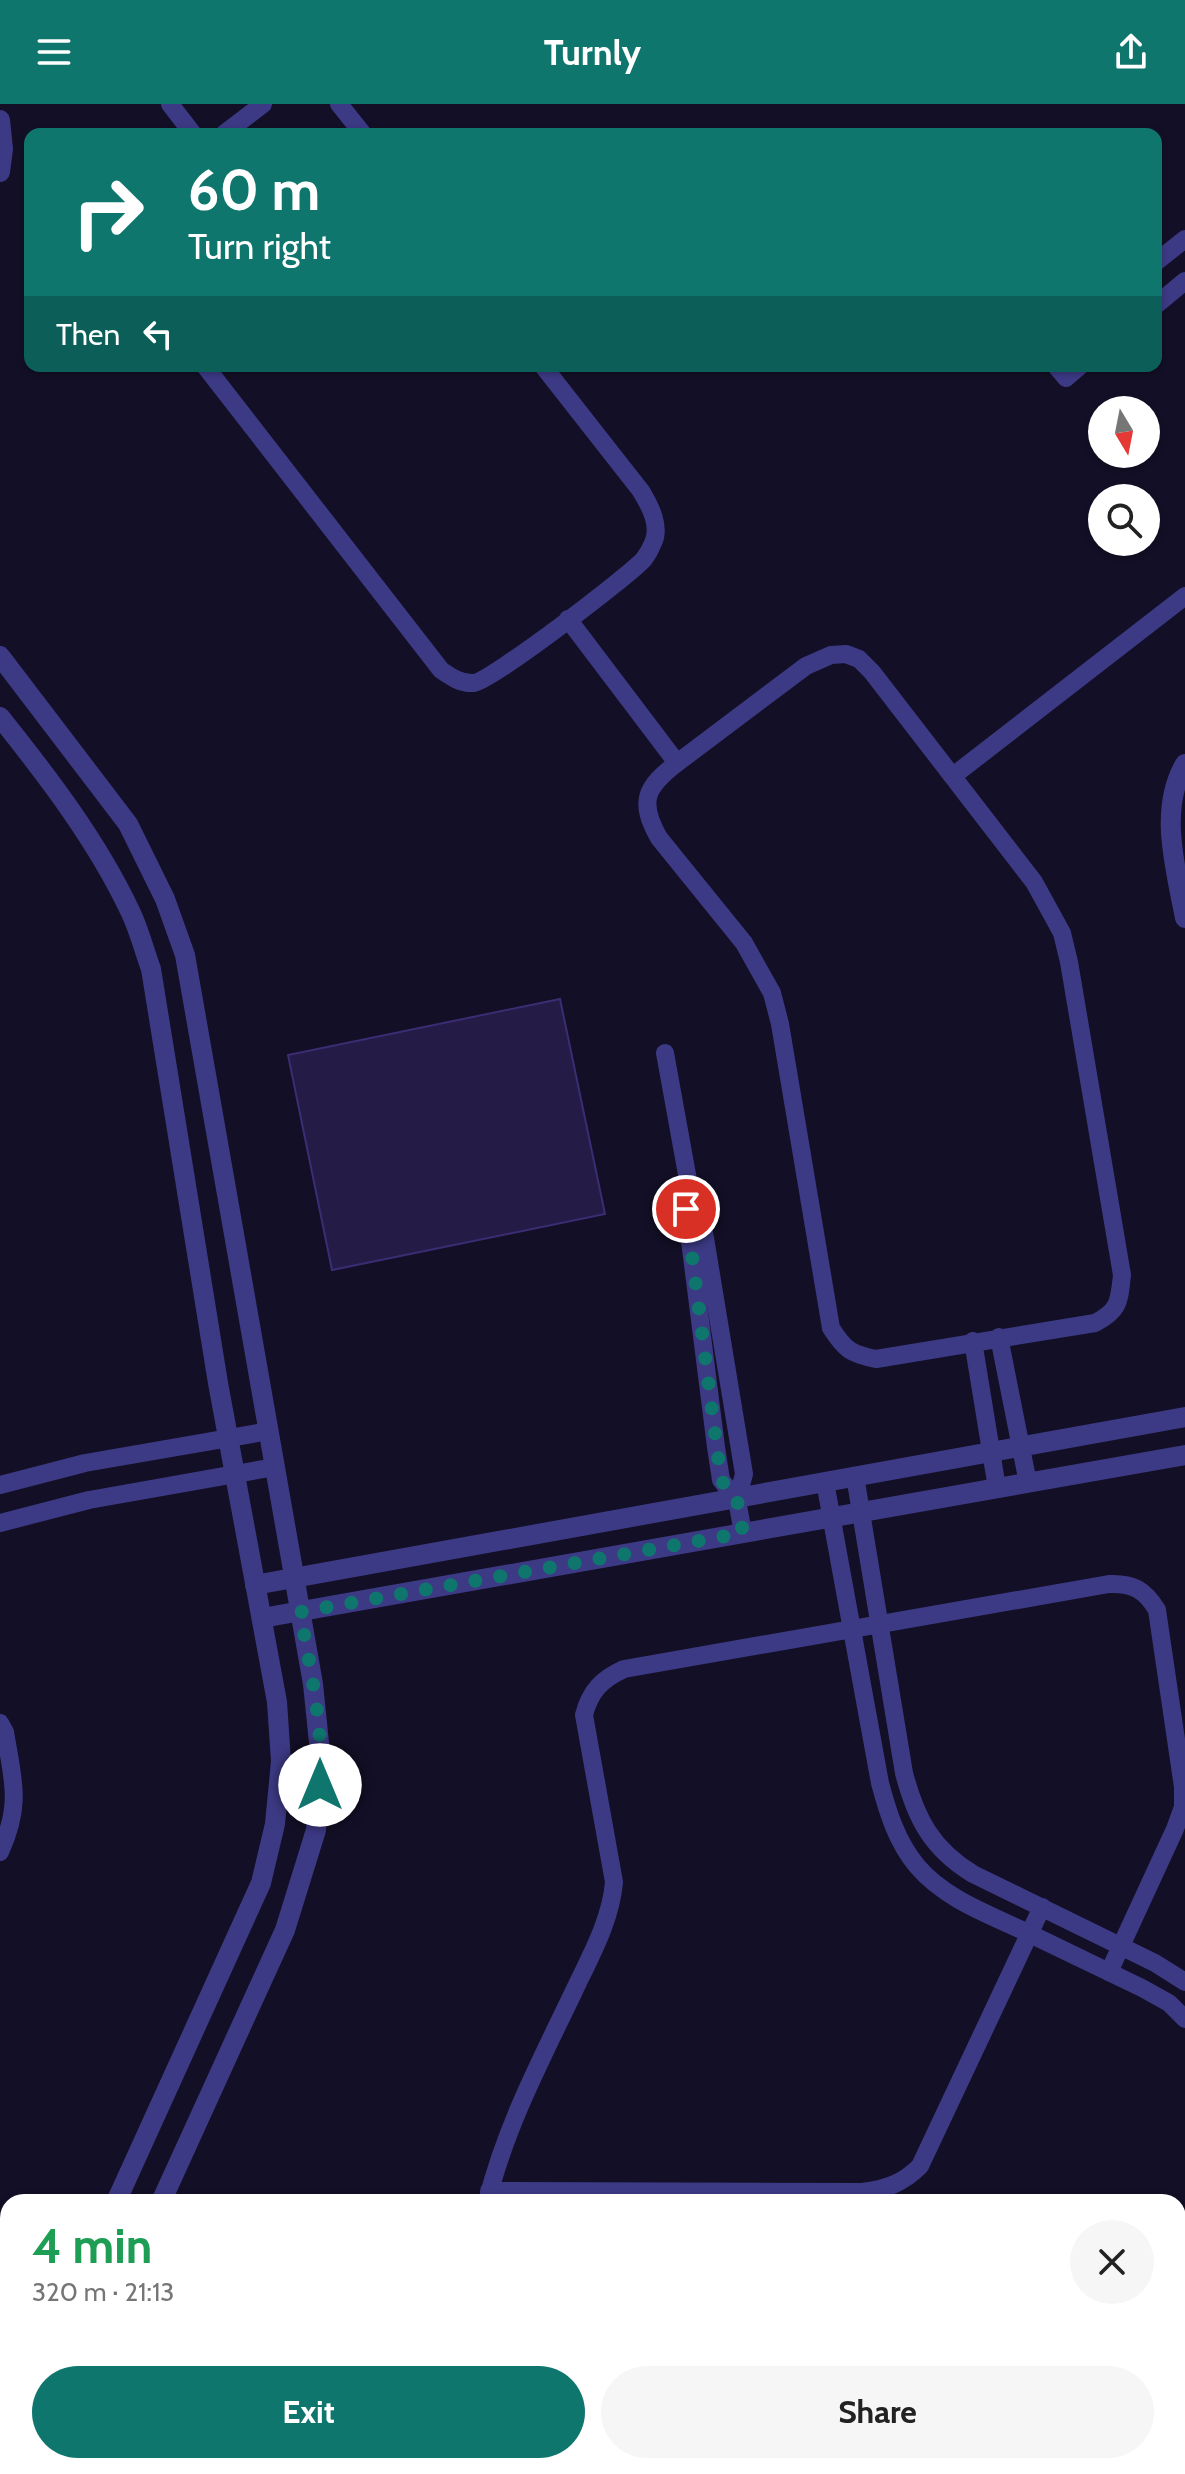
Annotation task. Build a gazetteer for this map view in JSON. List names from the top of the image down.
{
  "north": "bottom",
  "page": {
    "header": "Turnly",
    "turn": ["60 m", "Turn right"],
    "then": "Then",
    "heading": ["4 min", "320 m · 21:13"],
    "buttons": ["Exit", "Share"]
  }
}
